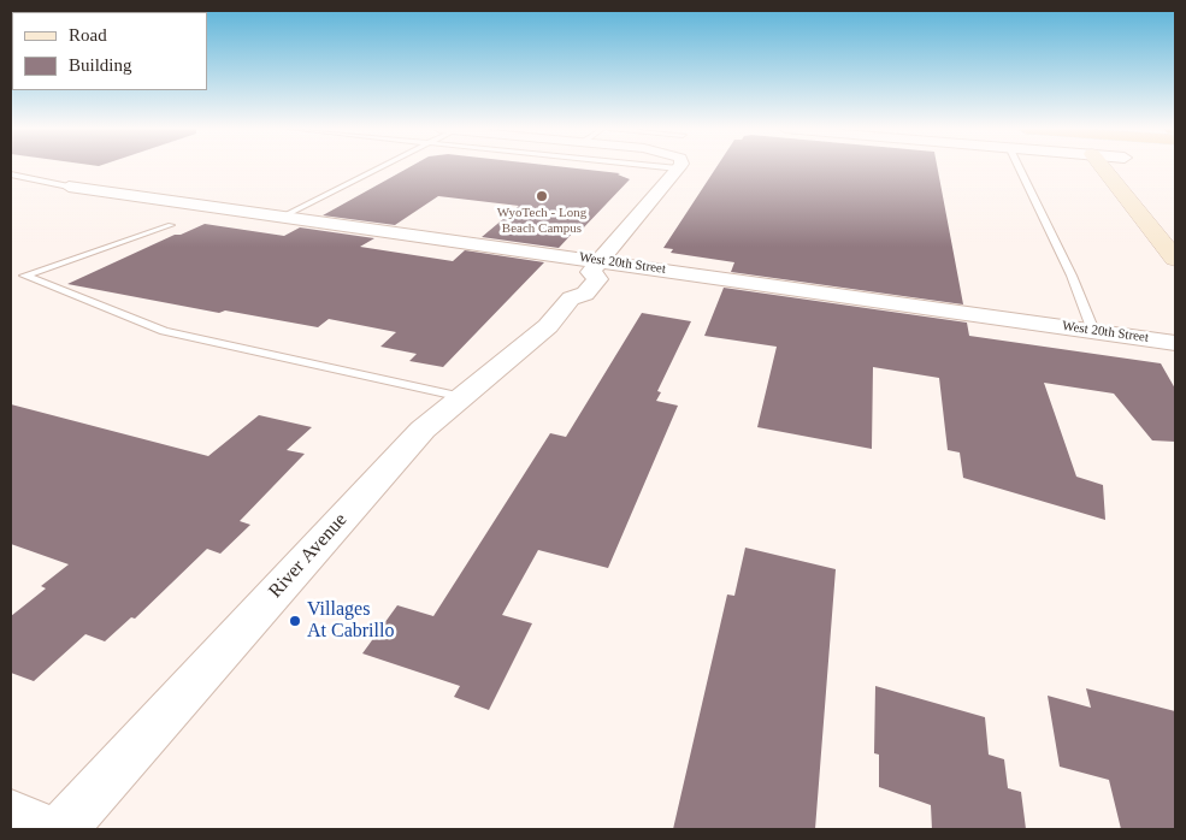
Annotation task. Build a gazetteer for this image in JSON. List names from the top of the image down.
{
  "streets": {
    "street": ["West 20th Street", "River Avenue"]
  },
  "crossings": [
    ["West 20th Street", "River Avenue"]
  ],
  "places": ["WyoTech - Long Beach Campus", "Villages At Cabrillo"],
  "legend": ["Road", "Building"]
}
